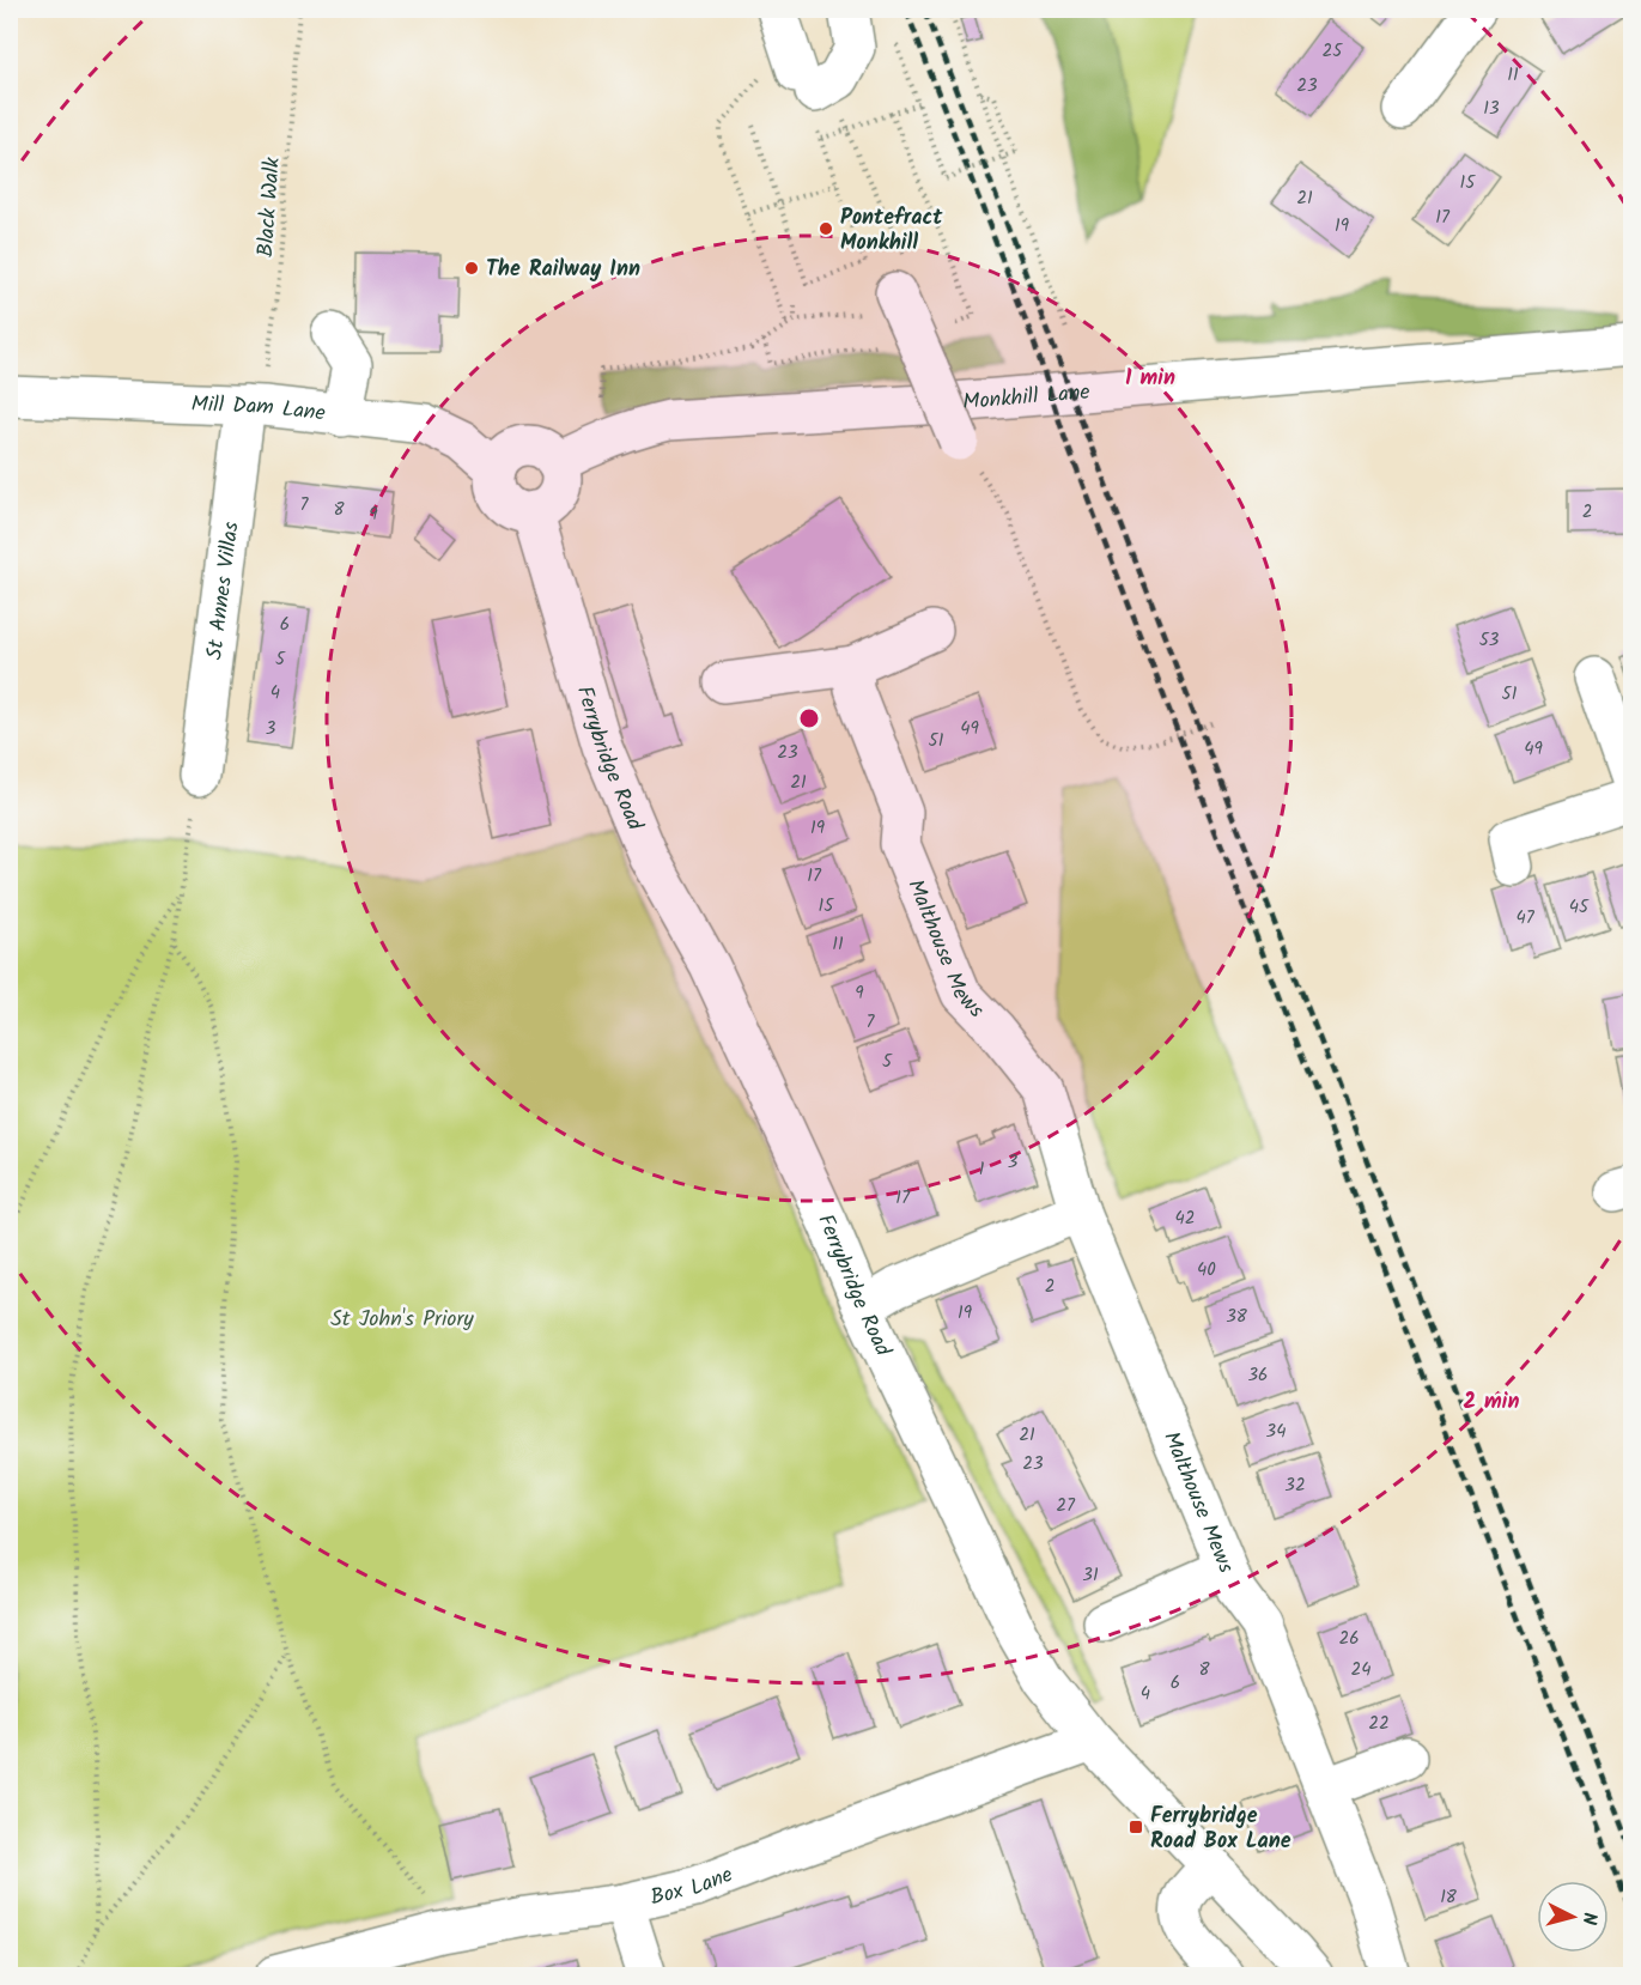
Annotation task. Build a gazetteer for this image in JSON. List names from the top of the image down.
{
  "streets": {
    "street": [
      "Monkhill Lane",
      "Mill Dam Lane",
      "St Annes Villas",
      "Ferrybridge Road",
      "Malthouse Mews",
      "Box Lane"
    ],
    "path": ["Black Walk"]
  },
  "crossings": [
    ["Black Walk", "Mill Dam Lane"],
    ["Black Walk", "St Annes Villas"],
    ["Monkhill Lane", "Mill Dam Lane"],
    ["Monkhill Lane", "Ferrybridge Road"],
    ["Mill Dam Lane", "St Annes Villas"],
    ["Mill Dam Lane", "Ferrybridge Road"],
    ["Ferrybridge Road", "Box Lane"]
  ],
  "parks": ["St John's Priory"],
  "places": {
    "other": ["Pontefract Monkhill", "The Railway Inn"],
    "transit": ["Ferrybridge Road Box Lane"]
  },
  "house_numbers": [
    "25",
    "11",
    "23",
    "13",
    "15",
    "21",
    "17",
    "19",
    "7",
    "8",
    "2",
    "9",
    "6",
    "53",
    "5",
    "4",
    "51",
    "3",
    "49",
    "51",
    "49",
    "23",
    "21",
    "19",
    "17",
    "15",
    "45",
    "47",
    "11",
    "9",
    "7",
    "5",
    "3",
    "1",
    "17",
    "42",
    "40",
    "2",
    "19",
    "38",
    "36",
    "34",
    "21",
    "23",
    "32",
    "27",
    "31",
    "26",
    "8",
    "24",
    "6",
    "4",
    "22",
    "18"
  ],
  "north": "right",
  "rings": ["1 min", "2 min"]
}
